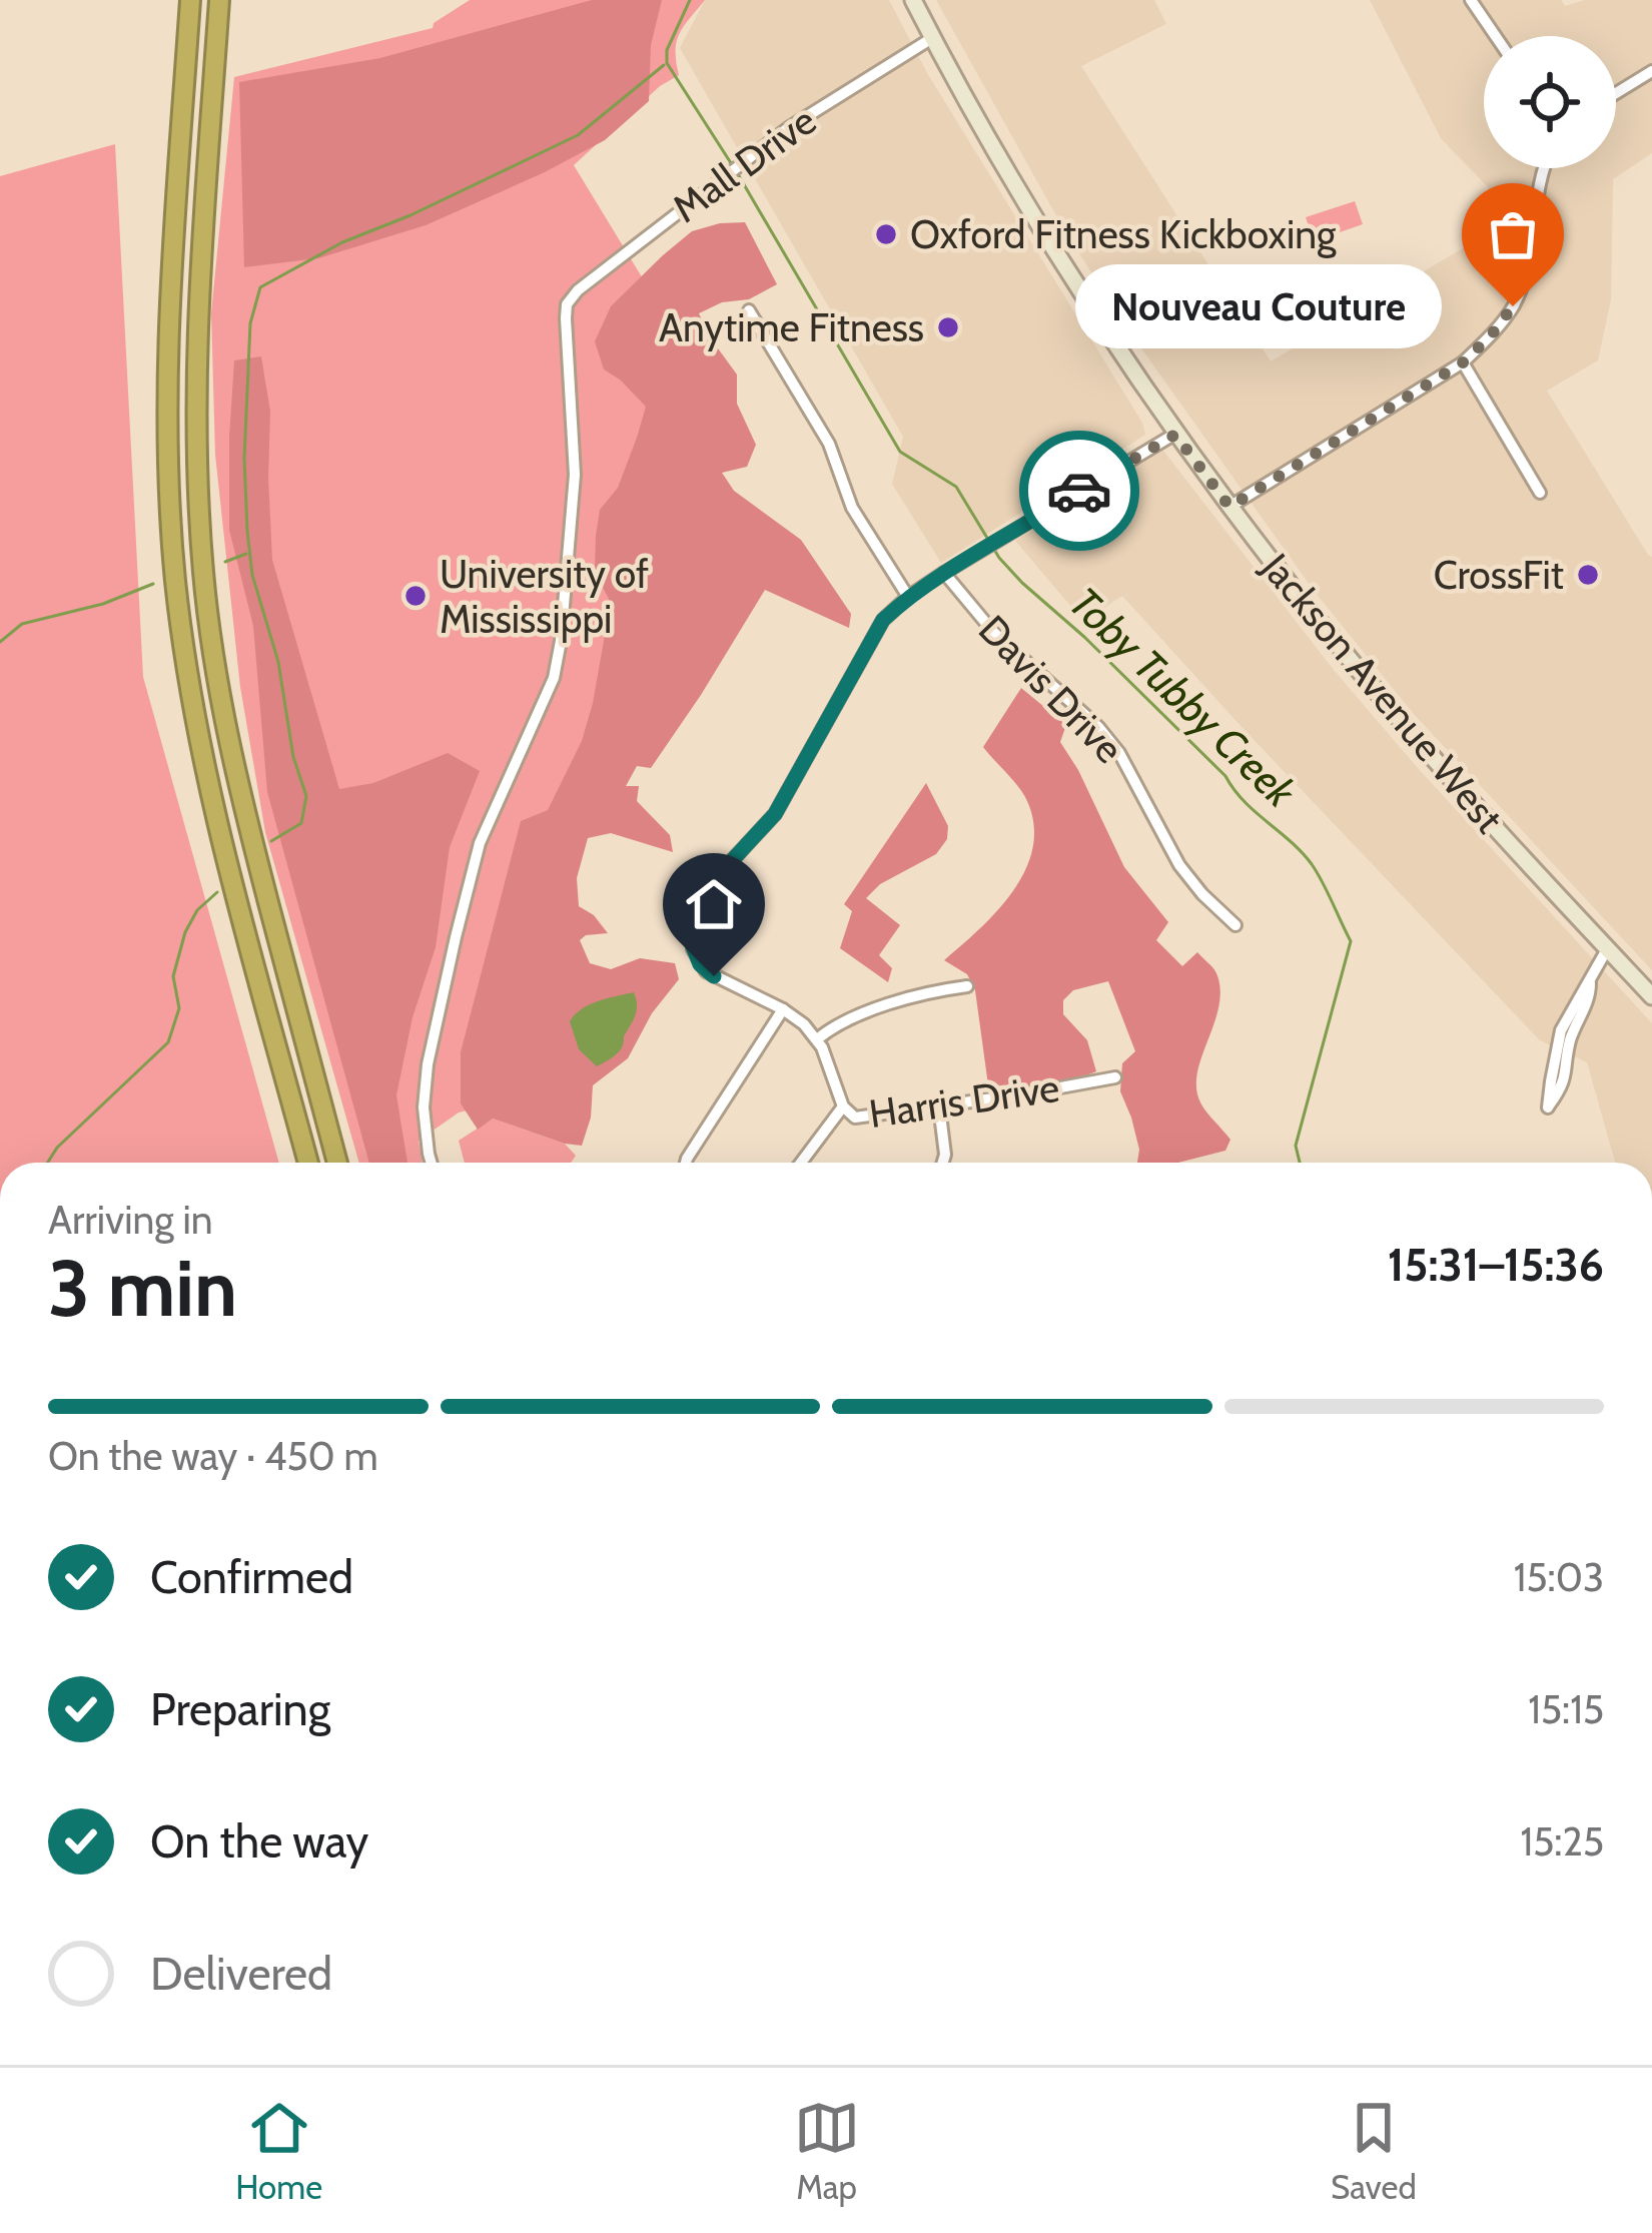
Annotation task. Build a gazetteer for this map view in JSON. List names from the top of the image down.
{
  "streets": {
    "main road": ["Jackson Avenue West"],
    "street": ["Mall Drive", "Davis Drive", "Harris Drive"]
  },
  "crossings": [
    ["Mall Drive", "Jackson Avenue West"],
    ["Davis Drive", "Harris Drive"],
    ["Jackson Avenue West", "Harris Drive"]
  ],
  "water": ["Toby Tubby Creek"],
  "places": [
    "Oxford Fitness Kickboxing",
    "Nouveau Couture",
    "Anytime Fitness",
    "CrossFit",
    "University of Mississippi"
  ],
  "page": {
    "bubble": "Nouveau Couture",
    "heading": ["3 min", "Arriving in", "15:31–15:36"],
    "bar": "On the way · 450 m",
    "list": [
      ["Confirmed", "15:03"],
      ["Preparing", "15:15"],
      ["On the way", "15:25"],
      "Delivered"
    ],
    "tabs": ["Home", "Map", "Saved"]
  }
}
